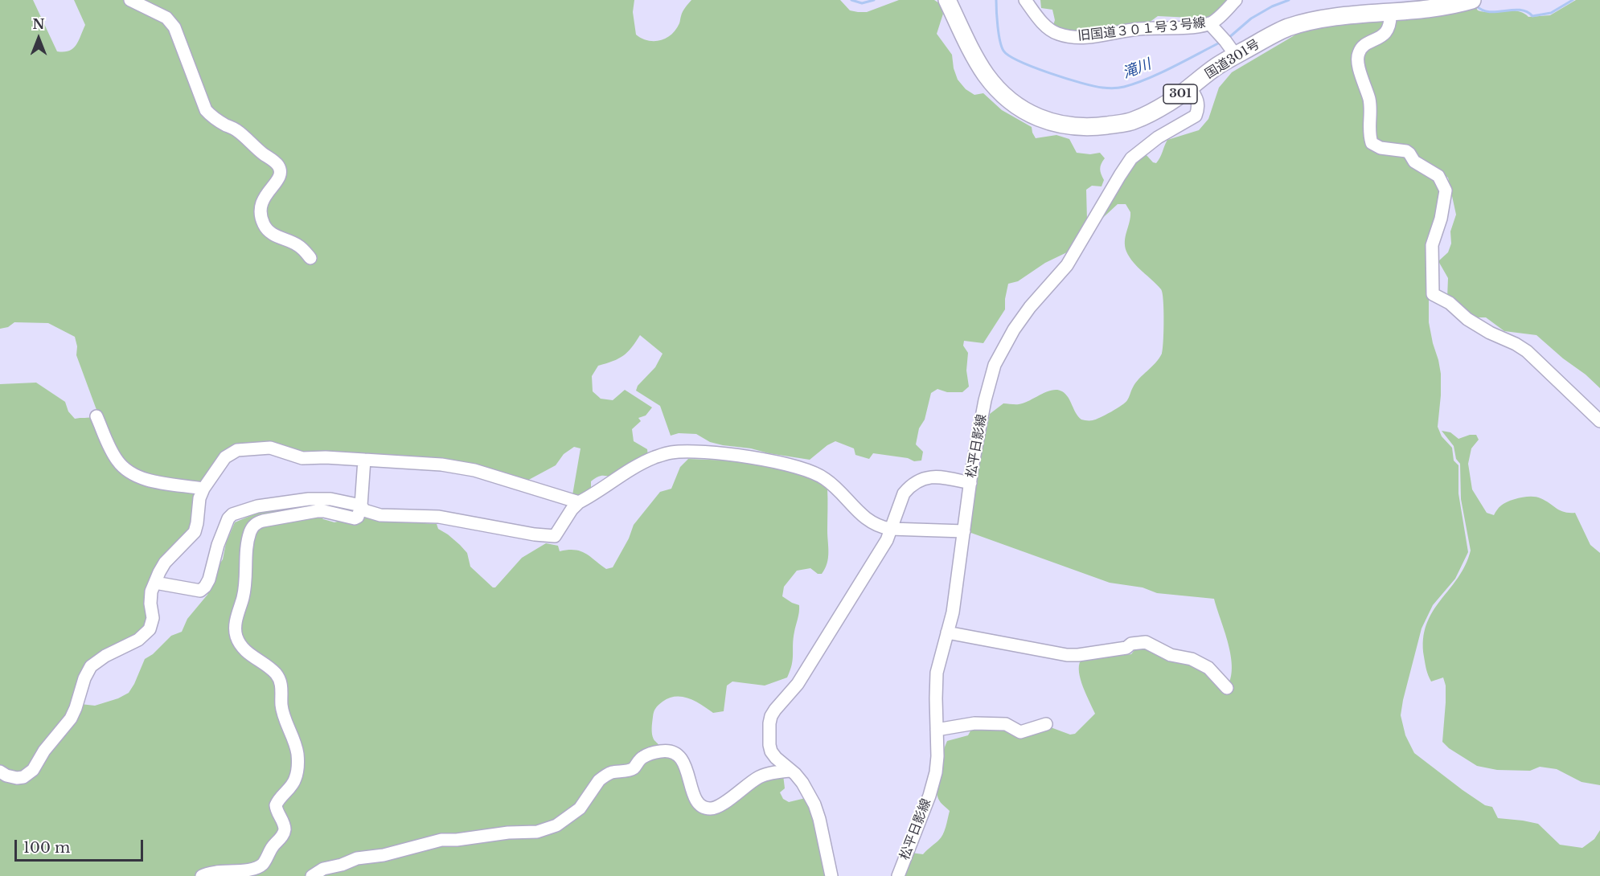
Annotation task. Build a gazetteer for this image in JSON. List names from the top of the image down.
{
  "streets": {
    "highway": ["国道301号", "301"],
    "street": ["旧国道３０１号３号線", "松平日影線"]
  },
  "crossings": [
    ["国道301号", "松平日影線"]
  ],
  "water": ["滝川"],
  "scale_bar": "100 m",
  "north": "top"
}
